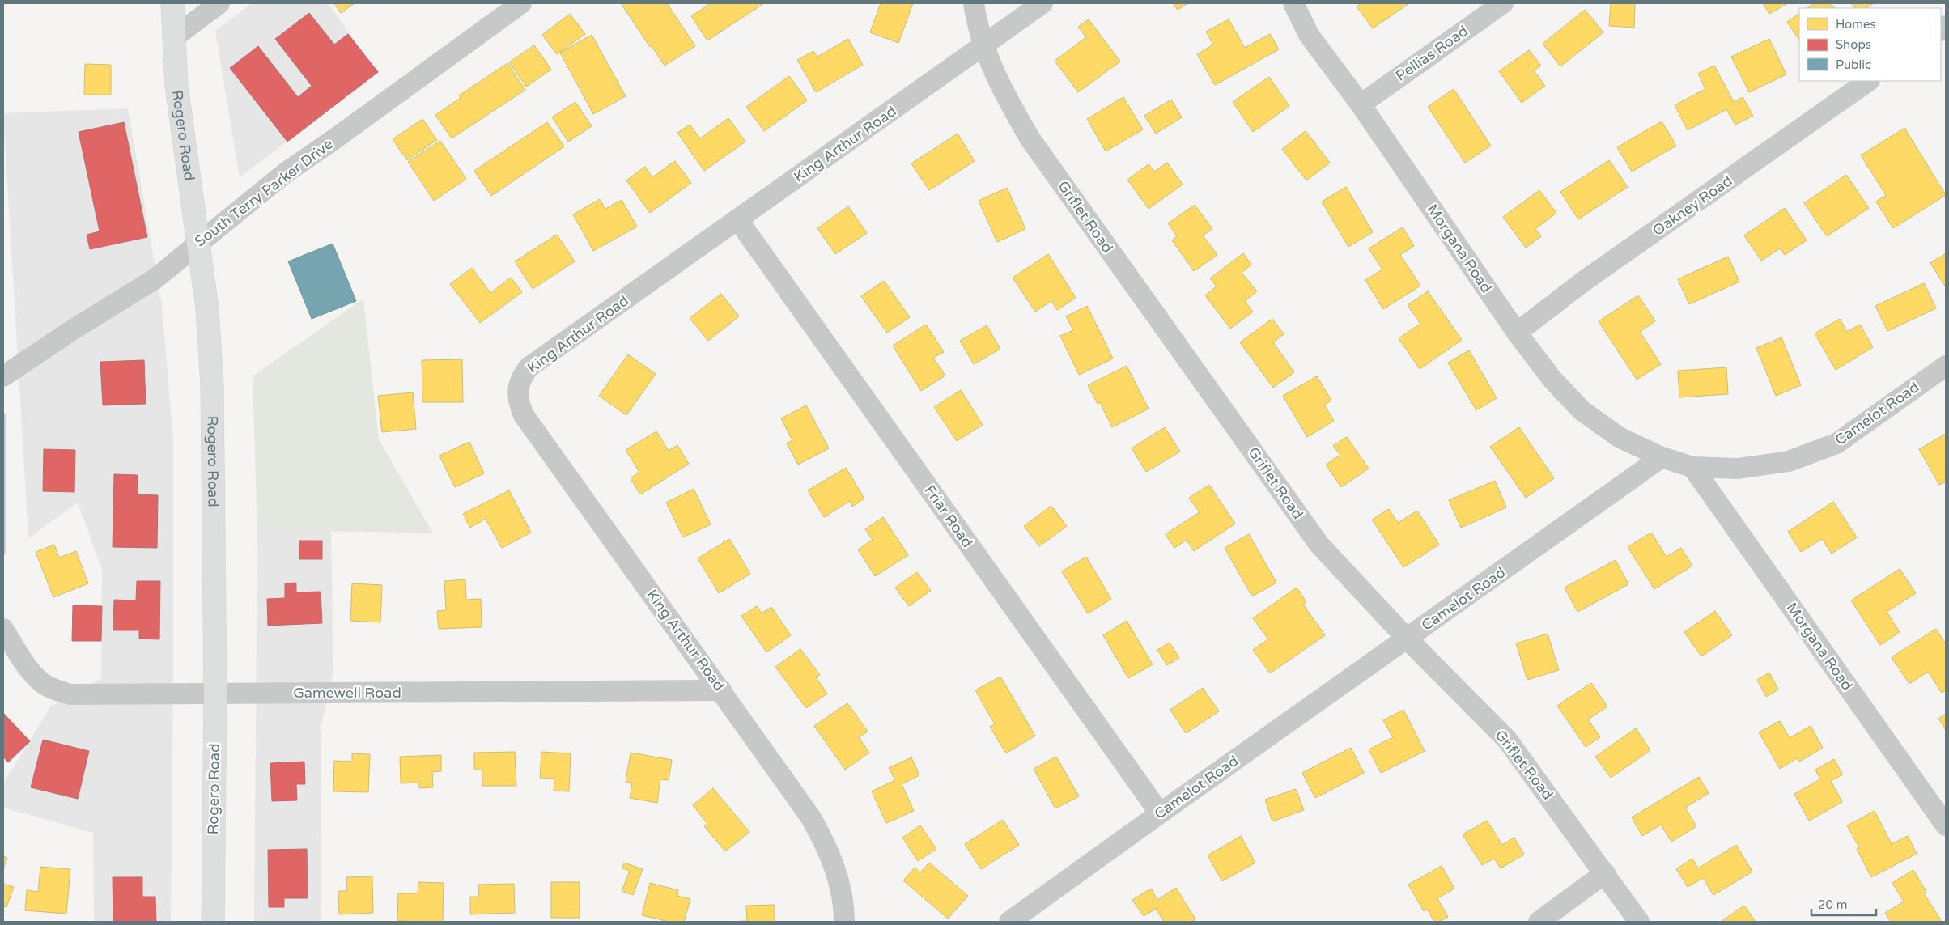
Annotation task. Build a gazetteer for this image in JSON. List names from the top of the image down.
{
  "streets": {
    "main road": ["Rogero Road"],
    "street": [
      "Pellias Road",
      "King Arthur Road",
      "South Terry Parker Drive",
      "Oakney Road",
      "Griflet Road",
      "Morgana Road",
      "Camelot Road",
      "Friar Road",
      "Gamewell Road"
    ]
  },
  "crossings": [
    ["Pellias Road", "Morgana Road"],
    ["Rogero Road", "South Terry Parker Drive"],
    ["Rogero Road", "Gamewell Road"],
    ["King Arthur Road", "Griflet Road"],
    ["King Arthur Road", "Friar Road"],
    ["King Arthur Road", "Gamewell Road"],
    ["Oakney Road", "Morgana Road"],
    ["Griflet Road", "Camelot Road"],
    ["Morgana Road", "Camelot Road"],
    ["Camelot Road", "Friar Road"]
  ],
  "legend": ["Homes", "Shops", "Public"],
  "scale_bar": "20 m"
}
